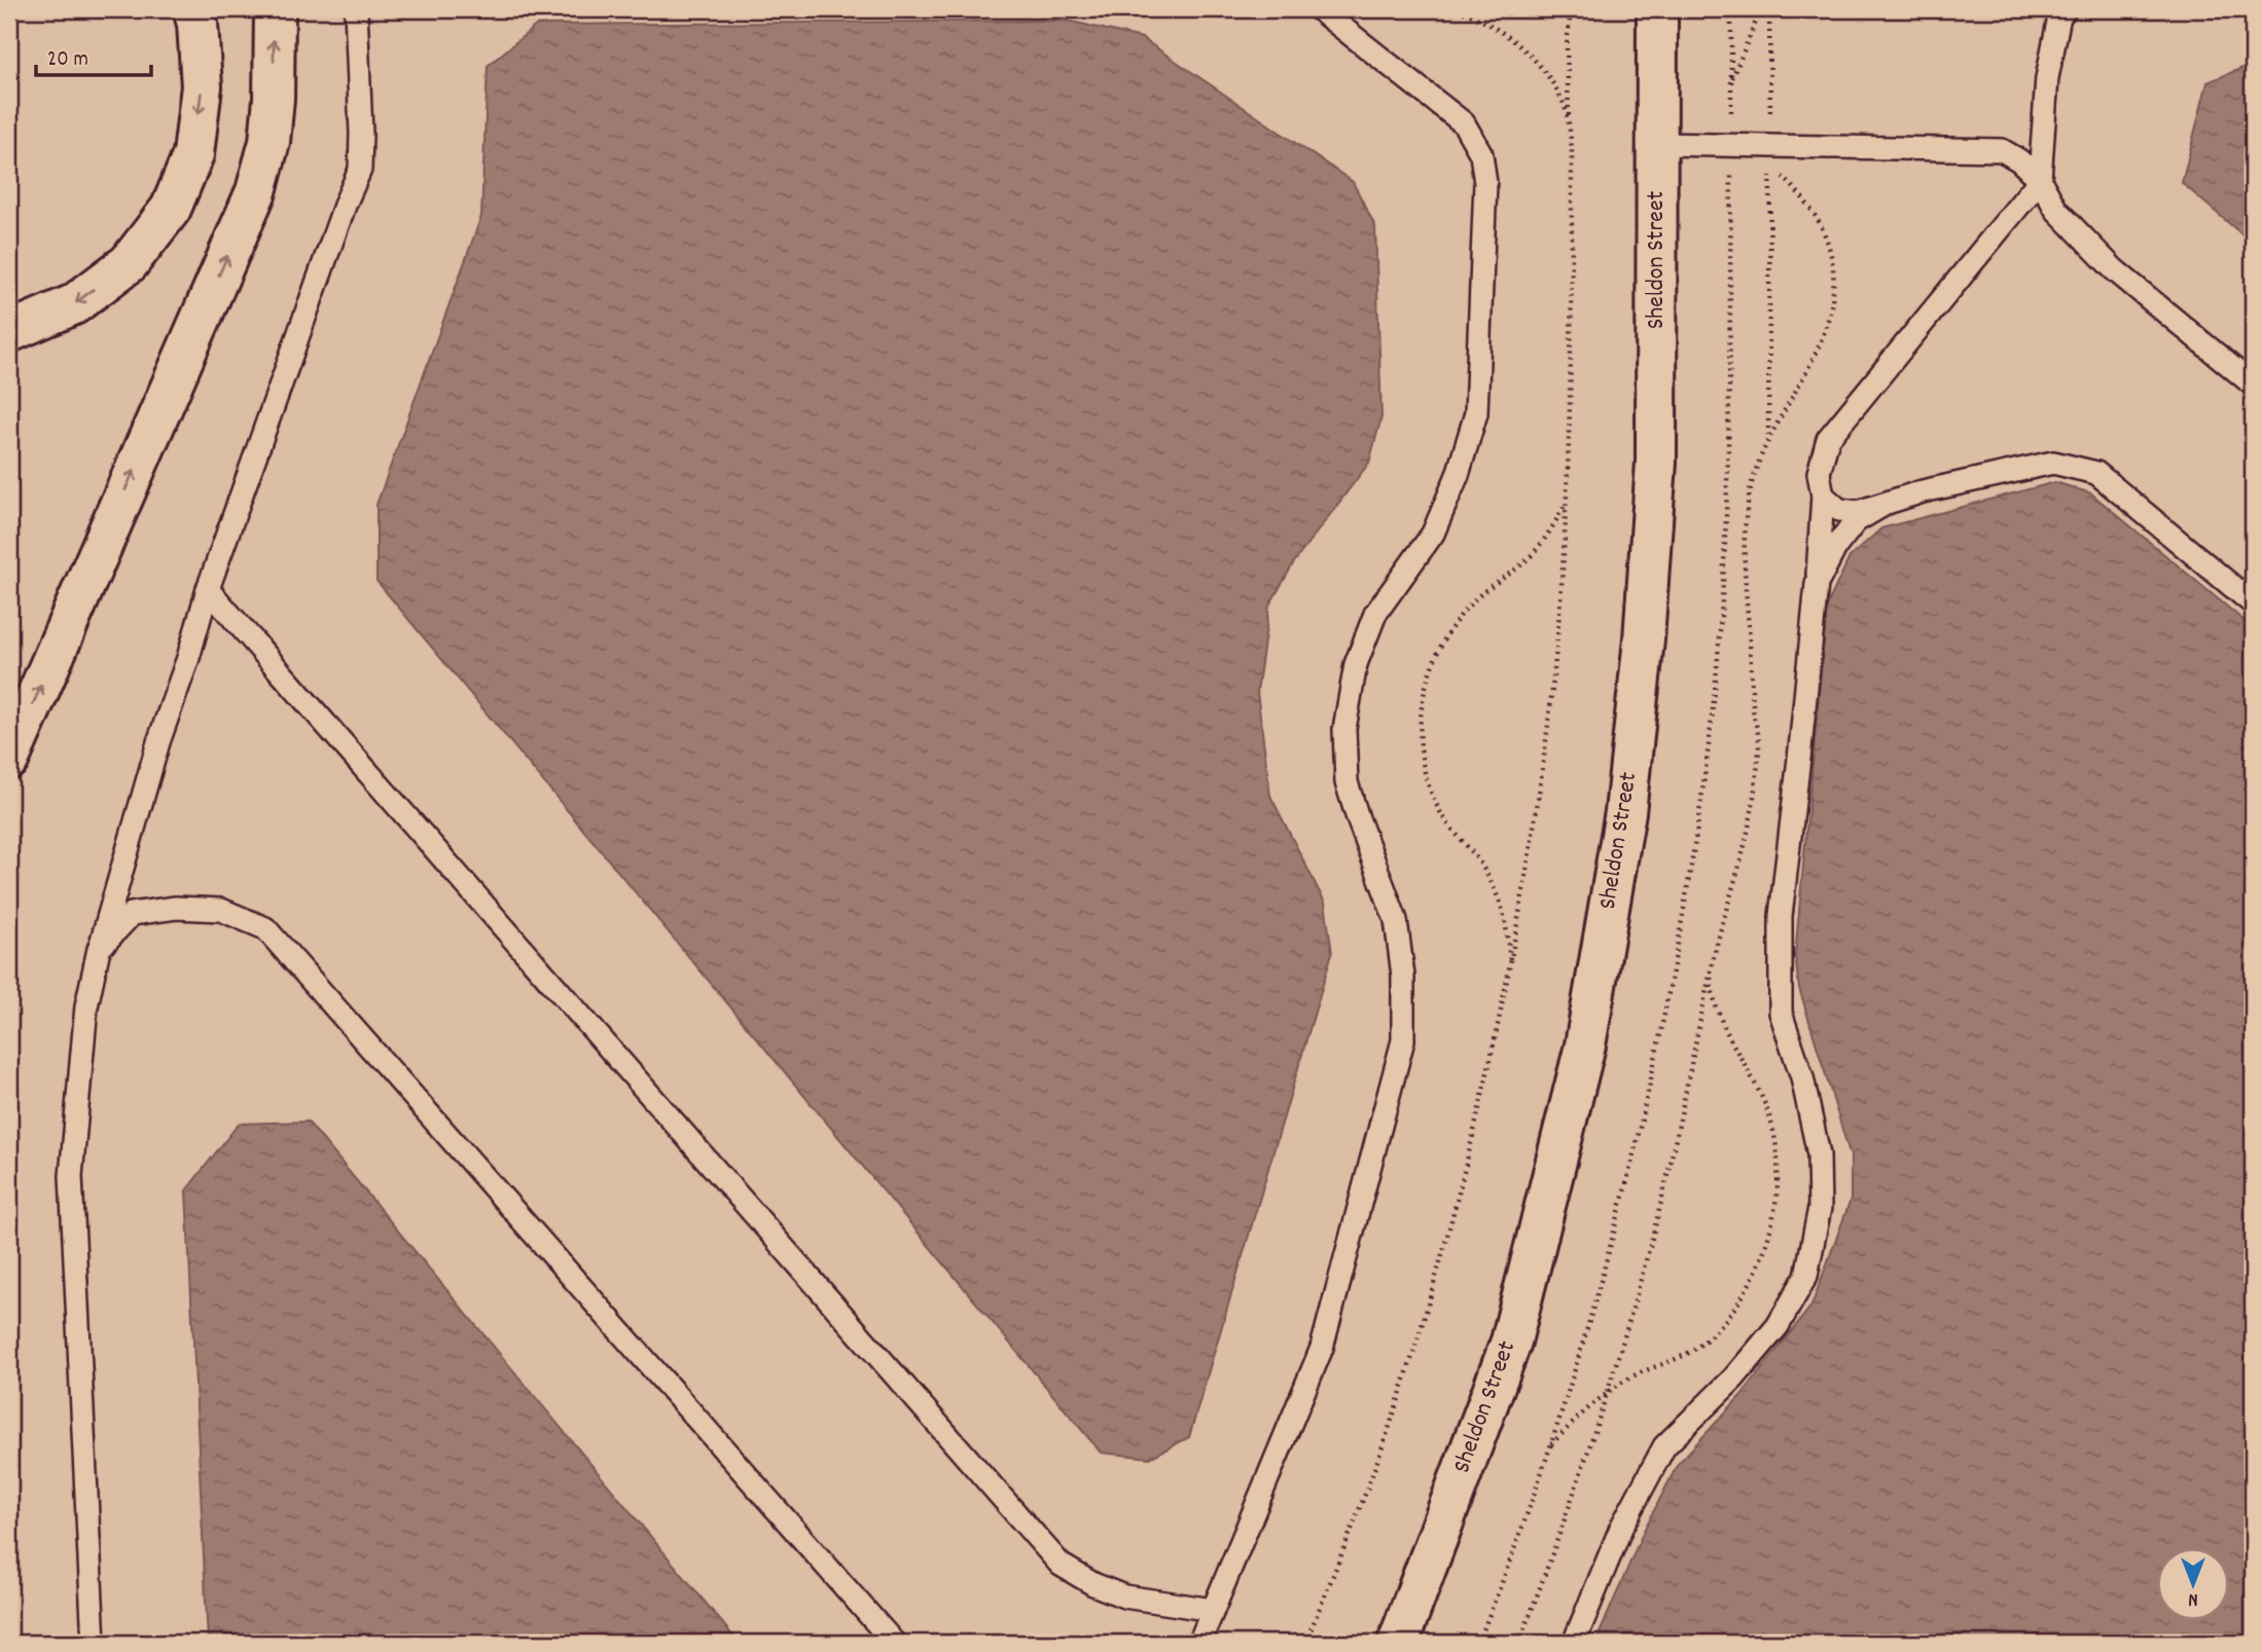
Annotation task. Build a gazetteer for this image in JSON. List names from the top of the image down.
{
  "streets": {
    "main road": ["Sheldon Street"]
  },
  "scale_bar": "20 m",
  "north": "bottom"
}
